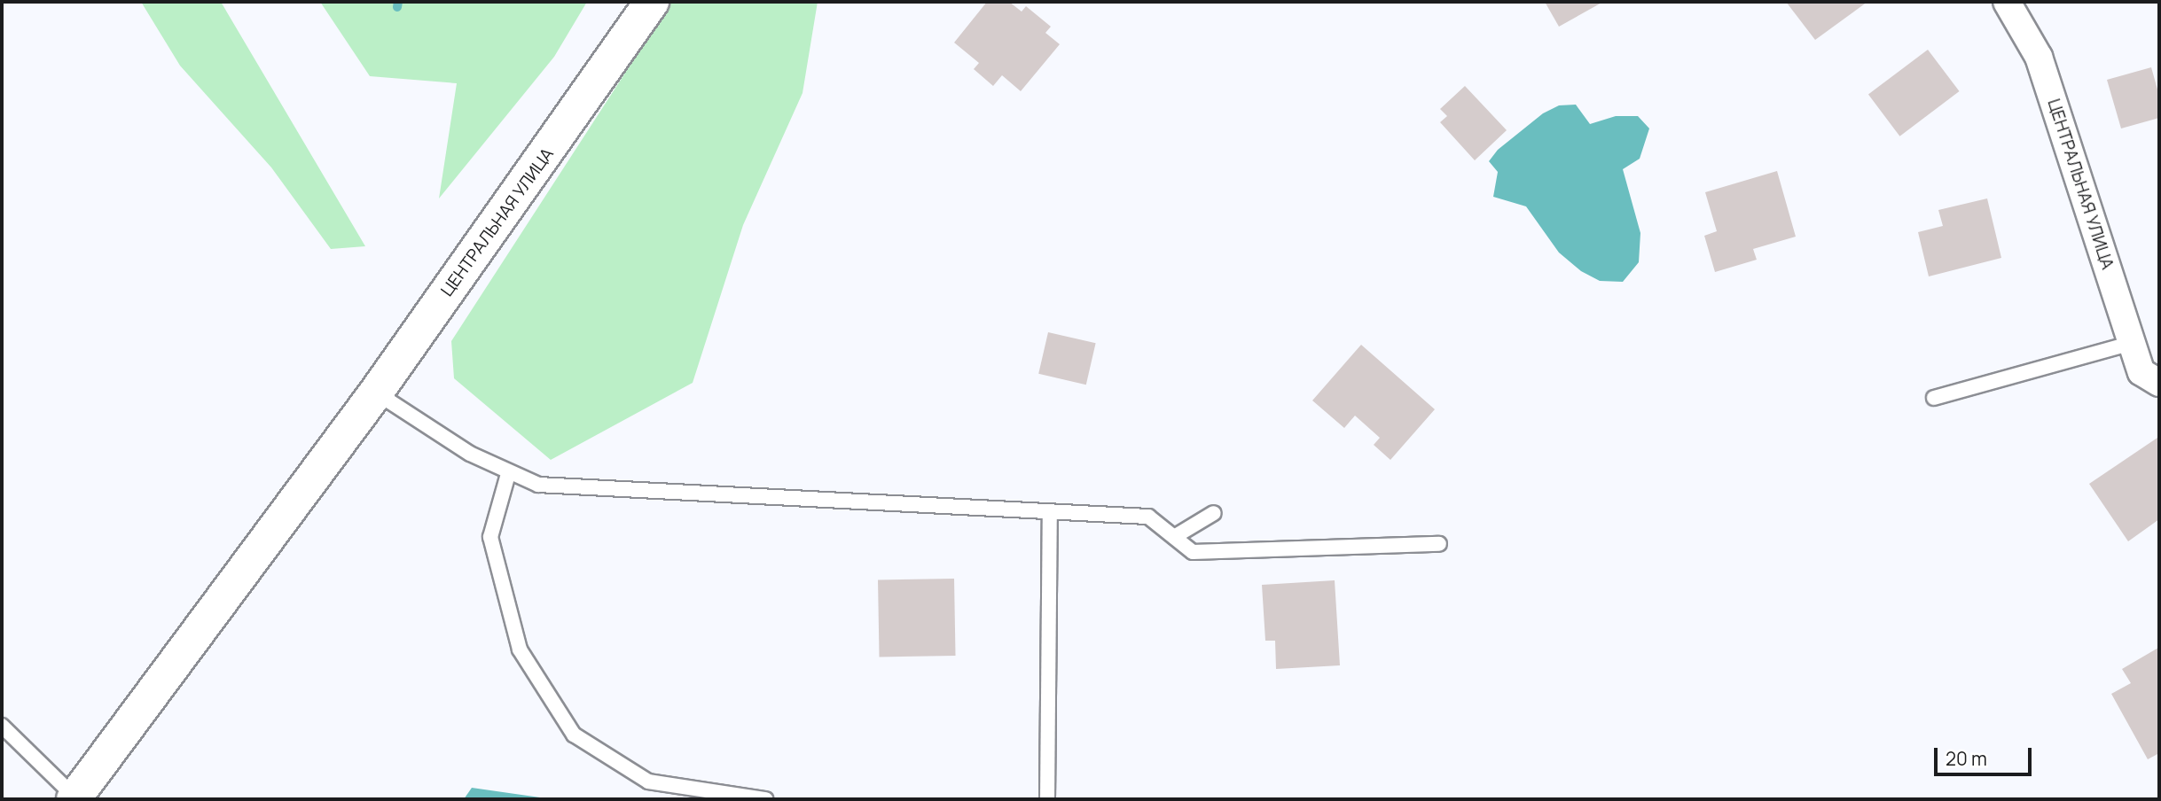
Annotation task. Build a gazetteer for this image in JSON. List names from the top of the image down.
{
  "streets": {
    "street": ["ЦЕНТРАЛЬНАЯ УЛИЦА"]
  },
  "scale_bar": "20 m"
}
